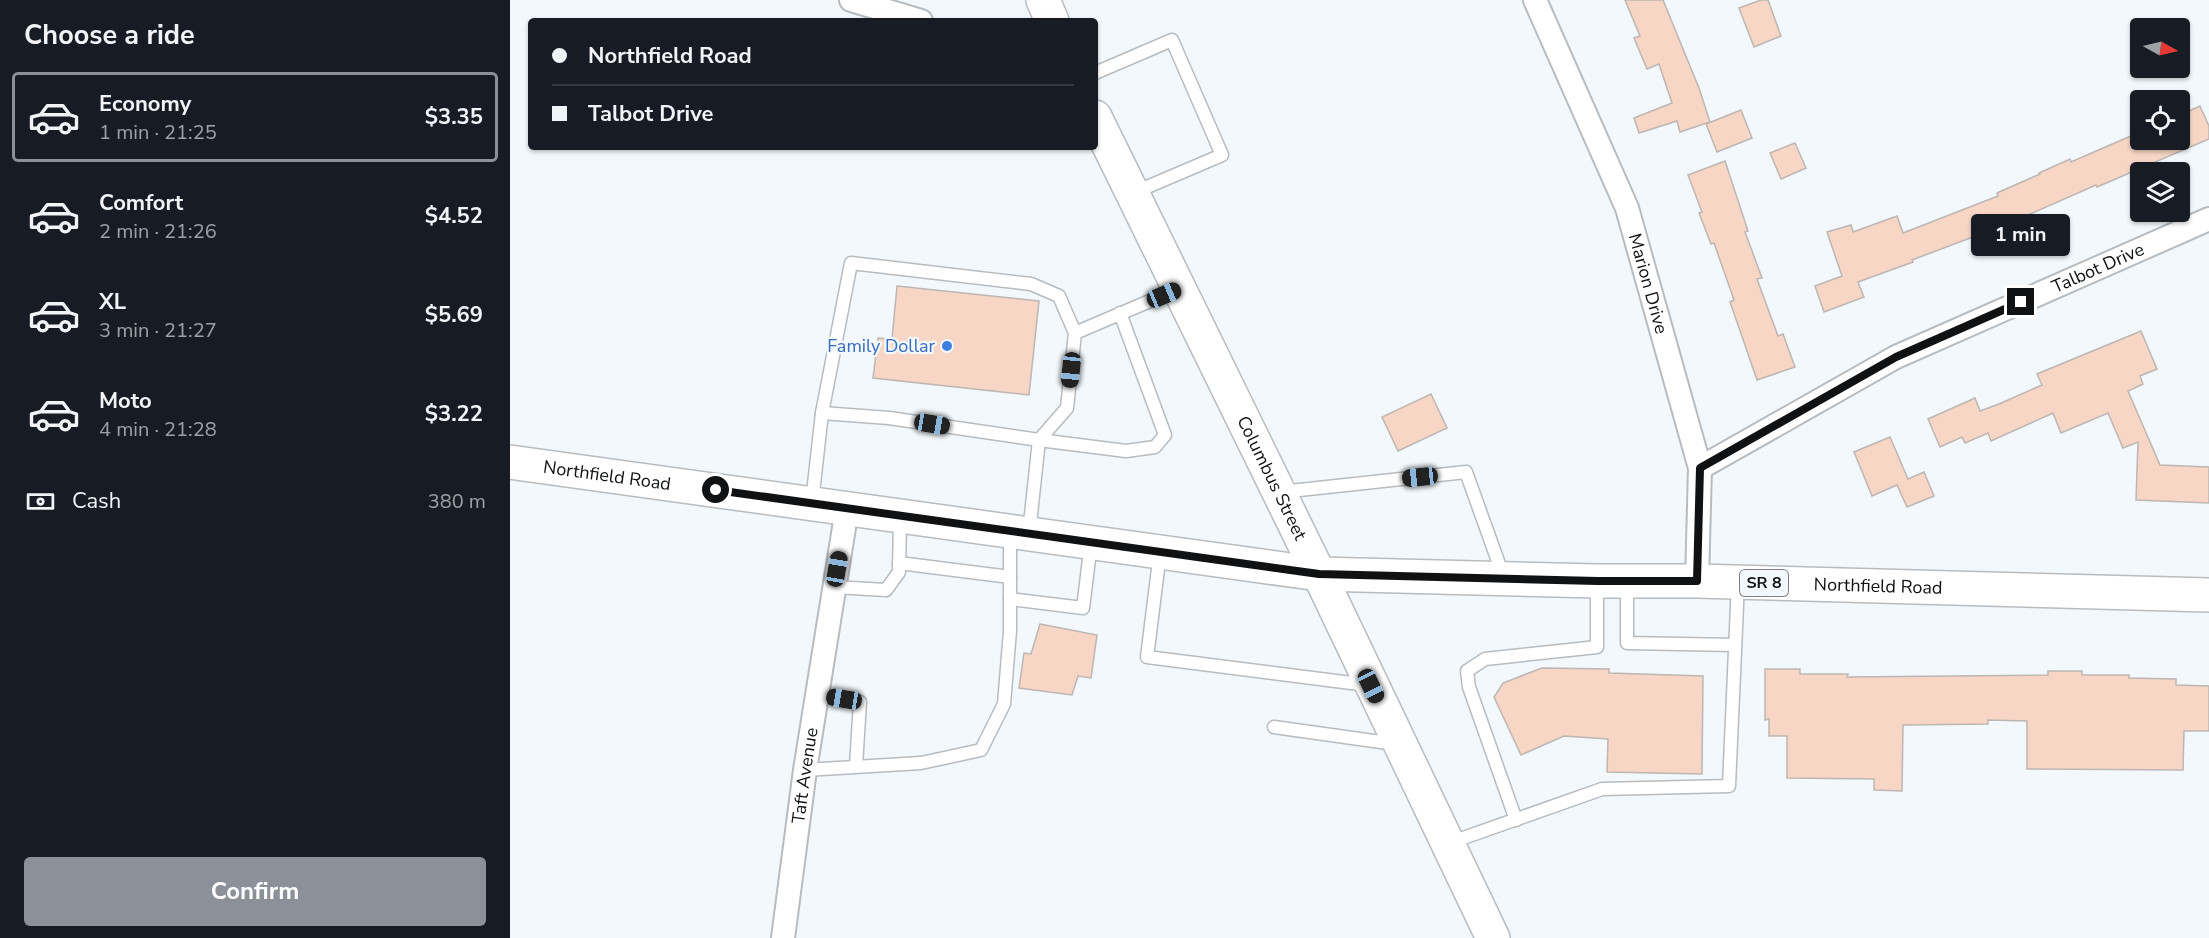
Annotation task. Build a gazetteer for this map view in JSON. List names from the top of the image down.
{
  "streets": {
    "main road": ["Northfield Road", "Columbus Street", "SR 8"],
    "street": ["Talbot Drive", "Marion Drive", "Taft Avenue"]
  },
  "crossings": [
    ["Talbot Drive", "Marion Drive"],
    ["Marion Drive", "Northfield Road"],
    ["Northfield Road", "Columbus Street"],
    ["Northfield Road", "Taft Avenue"]
  ],
  "places": ["Family Dollar"],
  "north": "right",
  "page": {
    "heading": "Choose a ride",
    "banner": ["Northfield Road", "Talbot Drive"],
    "list": [
      {
        "name": "Economy",
        "note": "1 min · 21:25",
        "value": "$3.35"
      },
      {
        "name": "Comfort",
        "note": "2 min · 21:26",
        "value": "$4.52"
      },
      {
        "name": "XL",
        "note": "3 min · 21:27",
        "value": "$5.69"
      },
      {
        "name": "Moto",
        "note": "4 min · 21:28",
        "value": "$3.22"
      }
    ],
    "bubble": "1 min",
    "pay": ["Cash", "380 m"],
    "buttons": "Confirm"
  }
}
